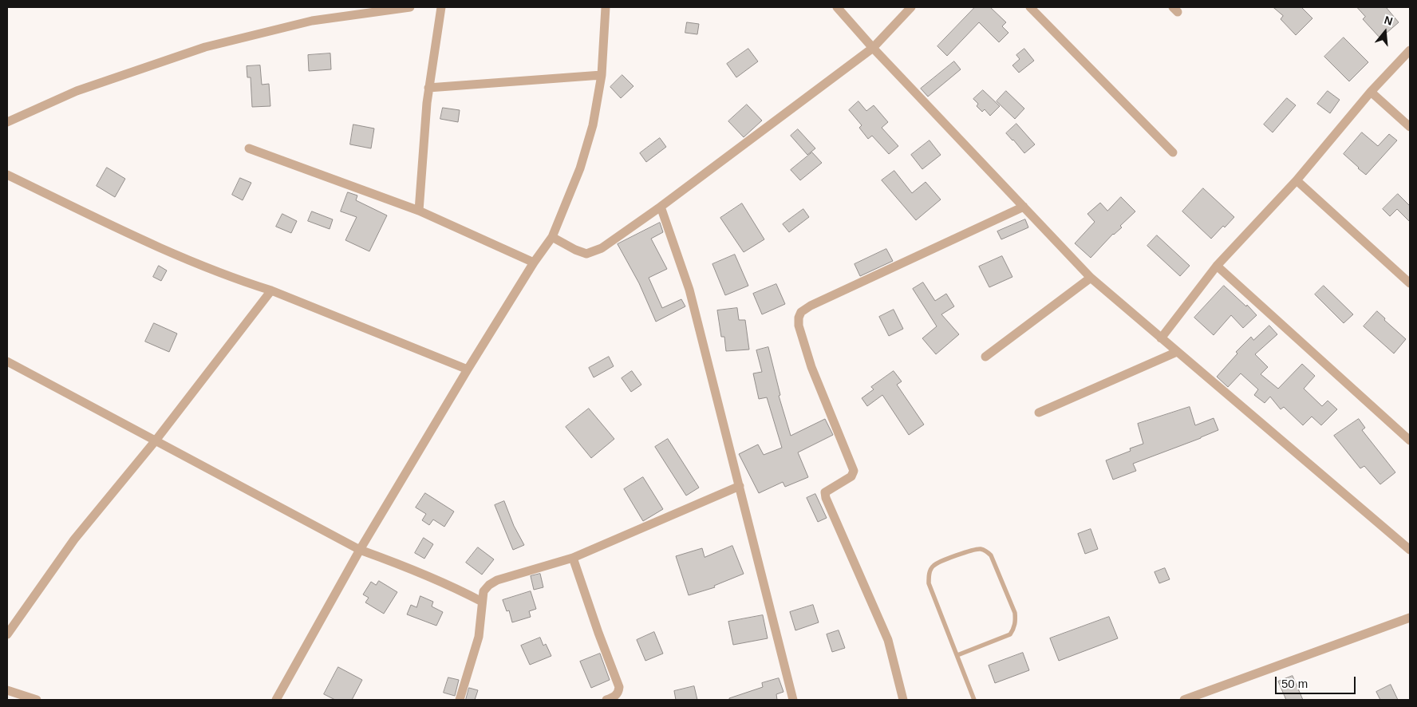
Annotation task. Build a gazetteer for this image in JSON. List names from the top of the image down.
{
  "scale_bar": "50 m",
  "north": "top"
}
